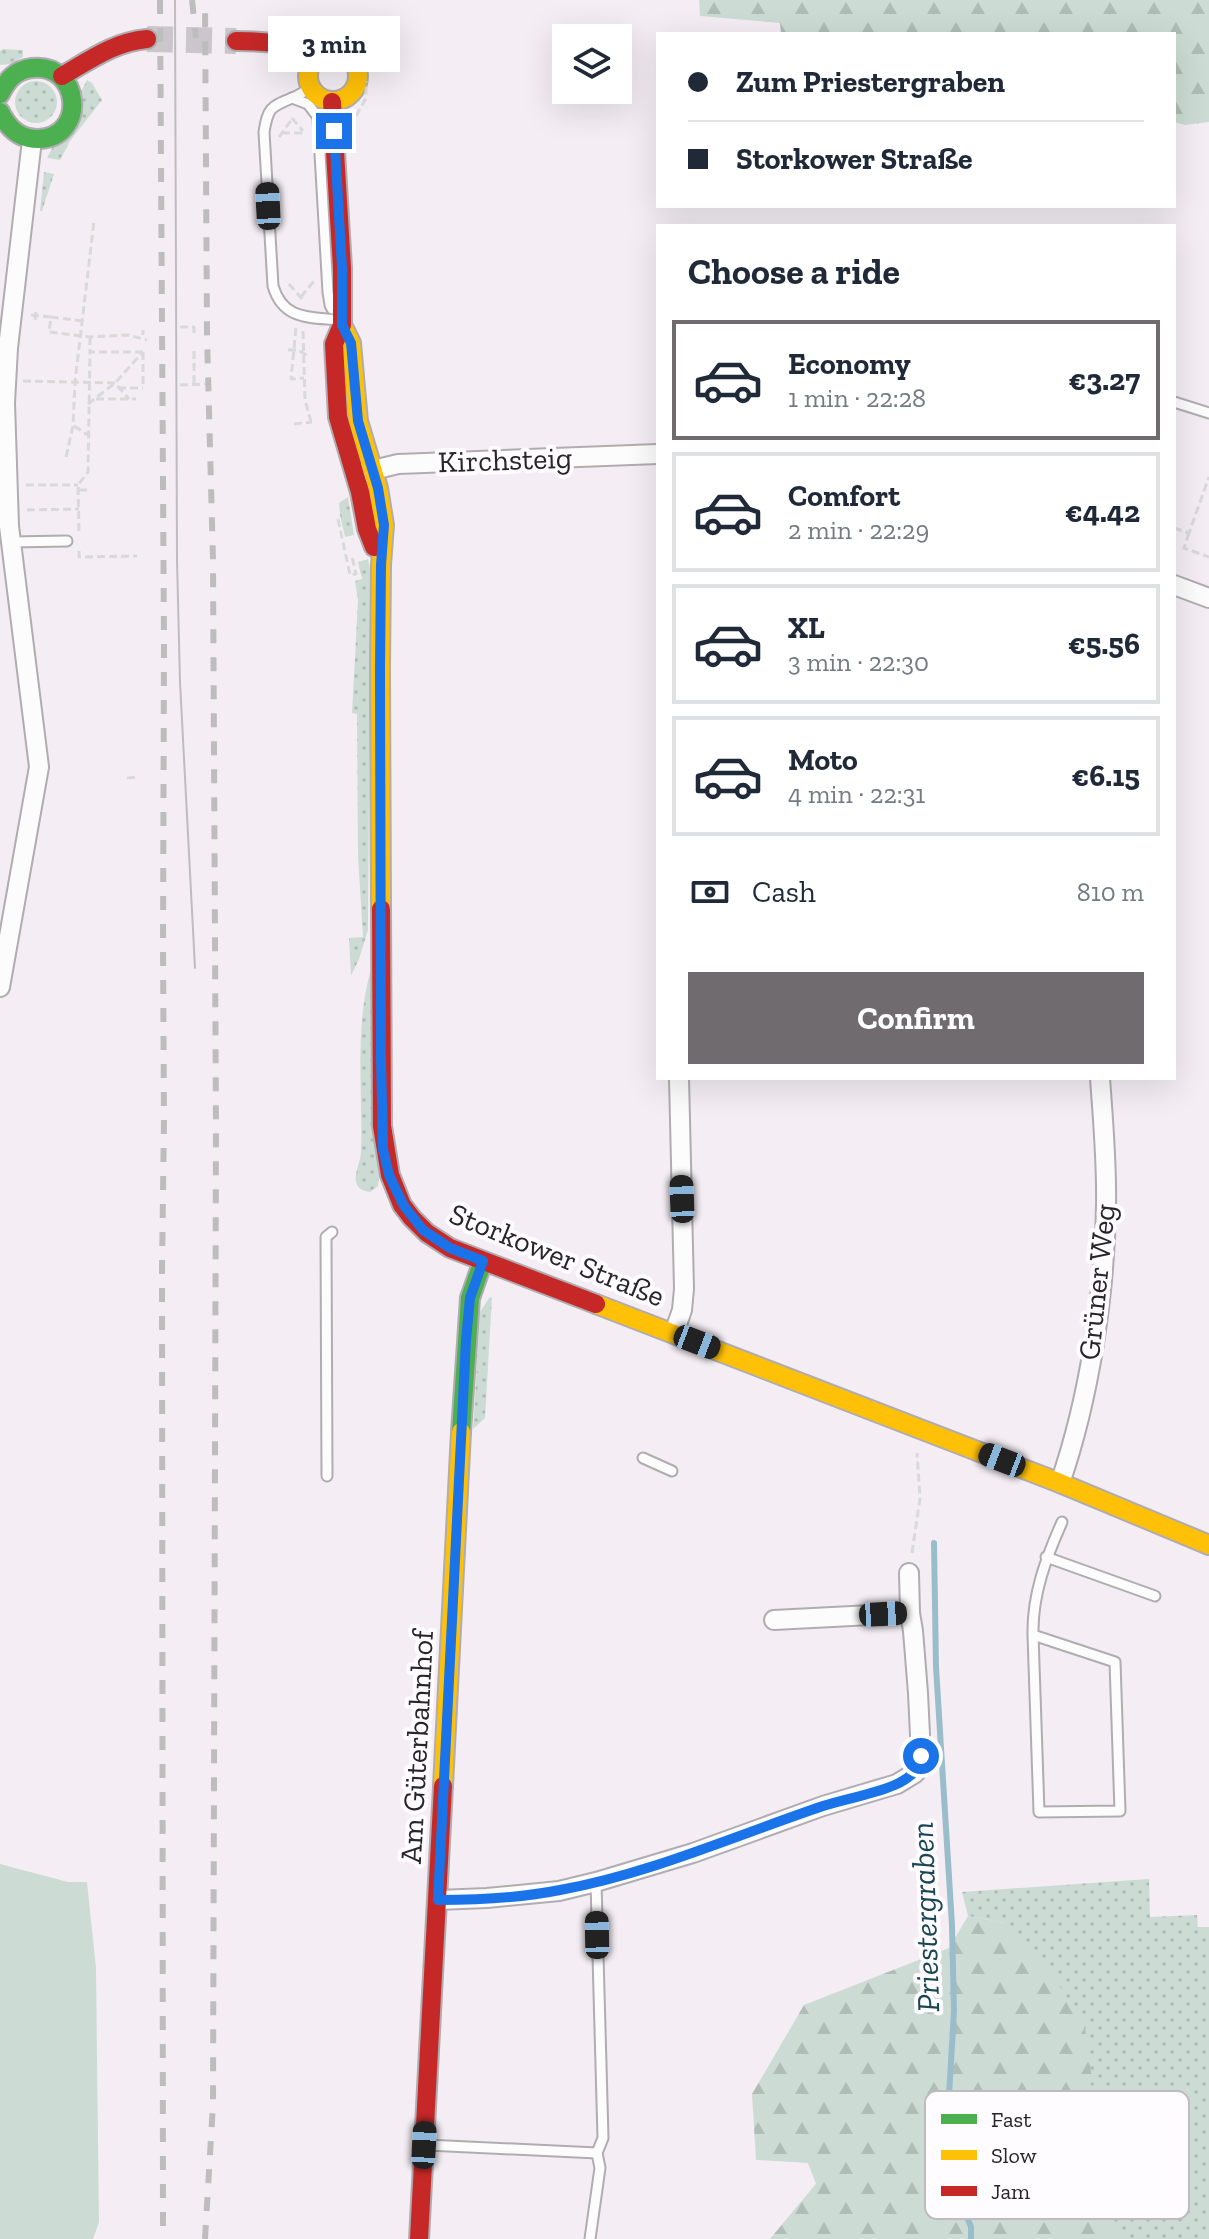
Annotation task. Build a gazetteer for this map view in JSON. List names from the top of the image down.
{
  "streets": {
    "main road": ["Storkower Straße", "Am Güterbahnhof"],
    "street": ["Kirchsteig", "Grüner Weg"]
  },
  "crossings": [
    ["Kirchsteig", "Storkower Straße"],
    ["Storkower Straße", "Grüner Weg"],
    ["Storkower Straße", "Am Güterbahnhof"]
  ],
  "water": ["Priestergraben"],
  "legend": ["Fast", "Slow", "Jam"],
  "page": {
    "bubble": "3 min",
    "banner": ["Zum Priestergraben", "Storkower Straße"],
    "heading": "Choose a ride",
    "list": [
      {
        "name": "Economy",
        "note": "1 min · 22:28",
        "value": "€3.27"
      },
      {
        "name": "Comfort",
        "note": "2 min · 22:29",
        "value": "€4.42"
      },
      {
        "name": "XL",
        "note": "3 min · 22:30",
        "value": "€5.56"
      },
      {
        "name": "Moto",
        "note": "4 min · 22:31",
        "value": "€6.15"
      }
    ],
    "pay": ["Cash", "810 m"],
    "buttons": "Confirm"
  }
}
